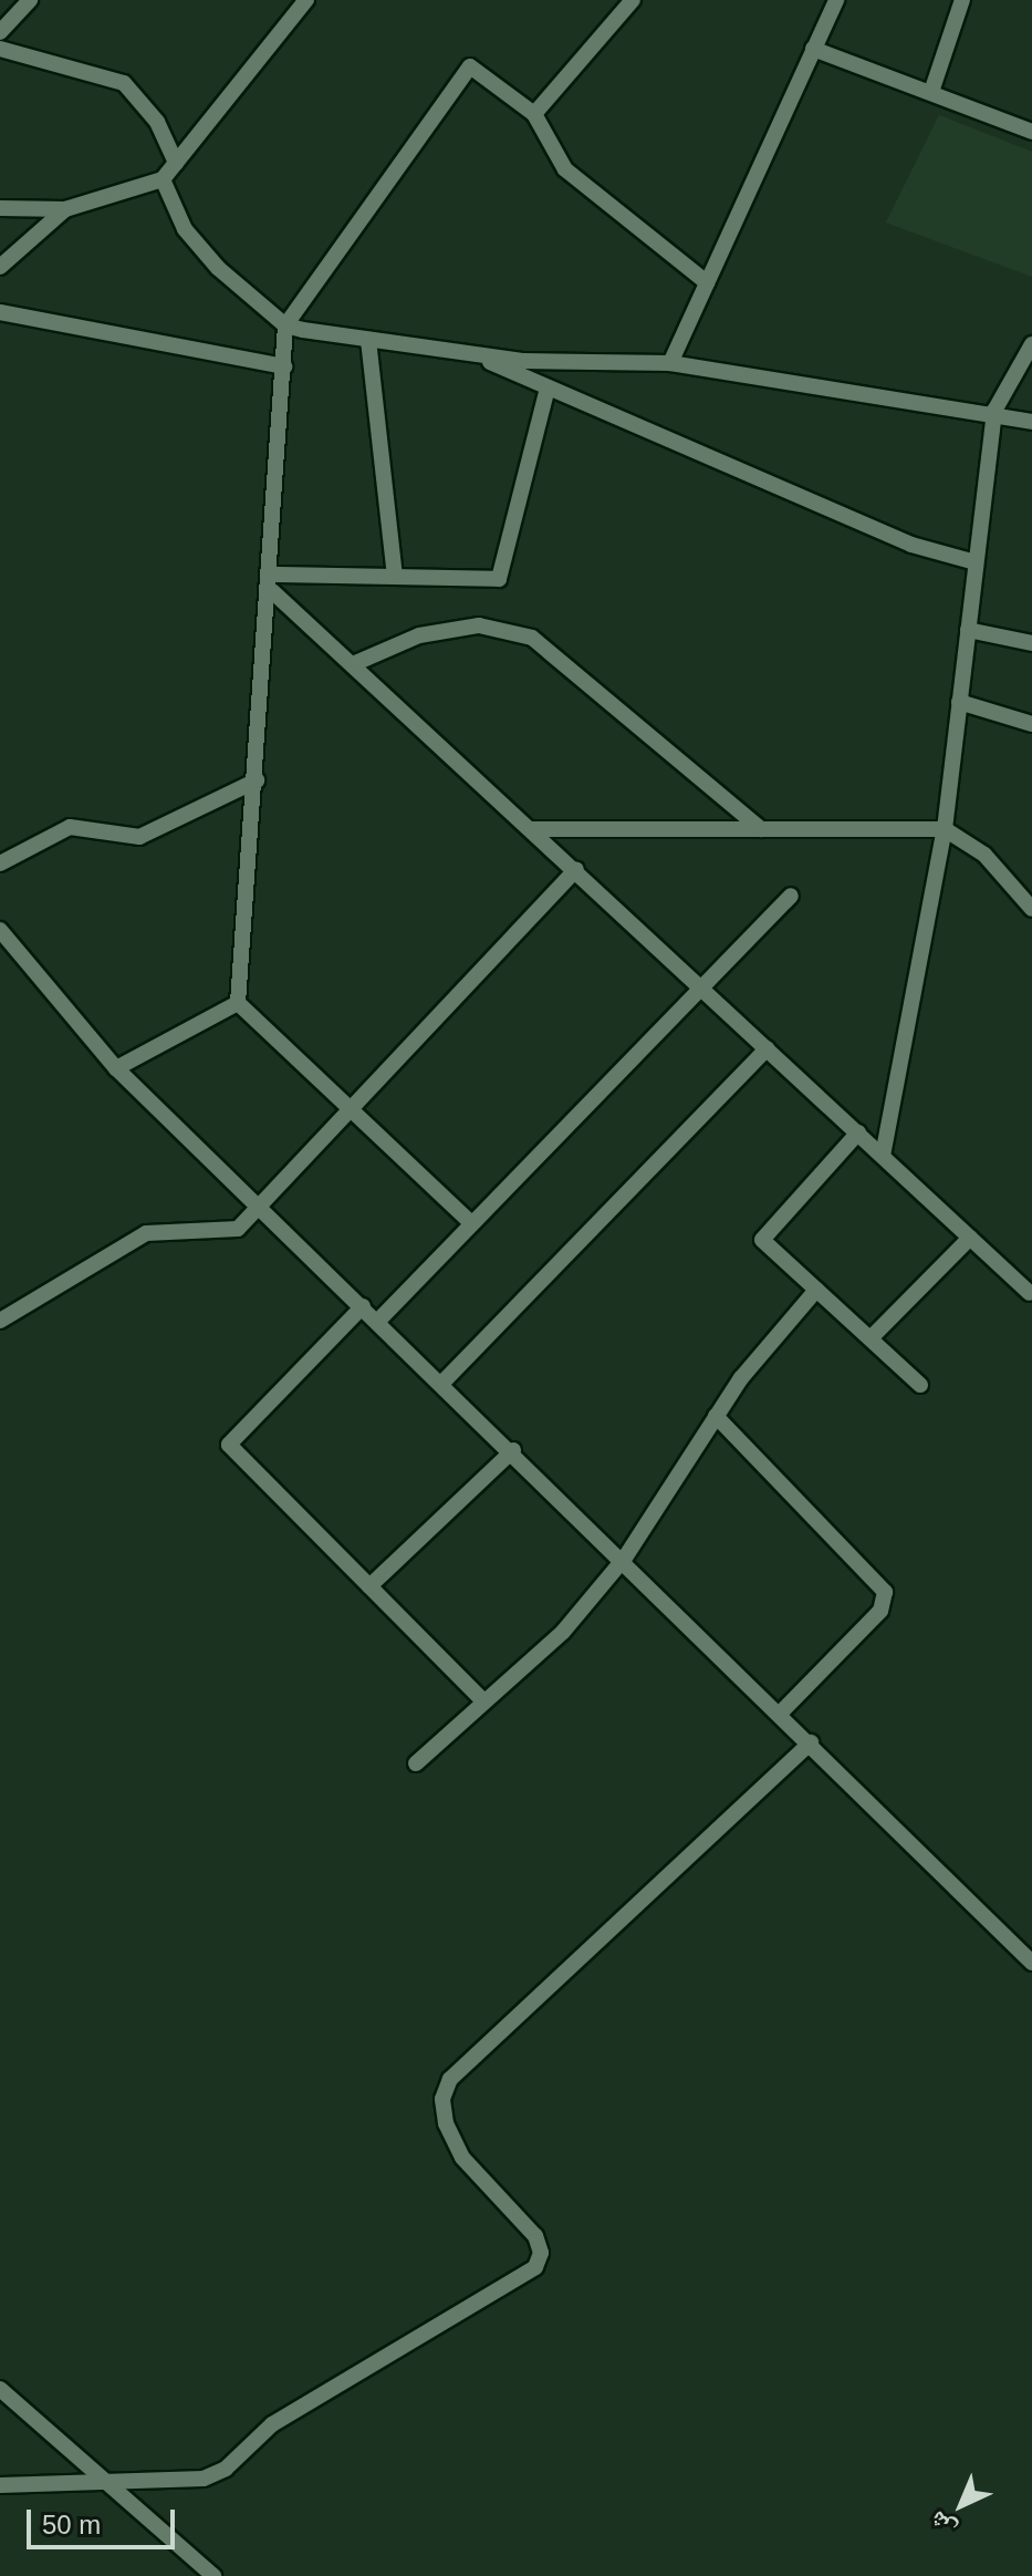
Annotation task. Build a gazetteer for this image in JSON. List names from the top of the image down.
{
  "scale_bar": "50 m",
  "north": "bottom left"
}
